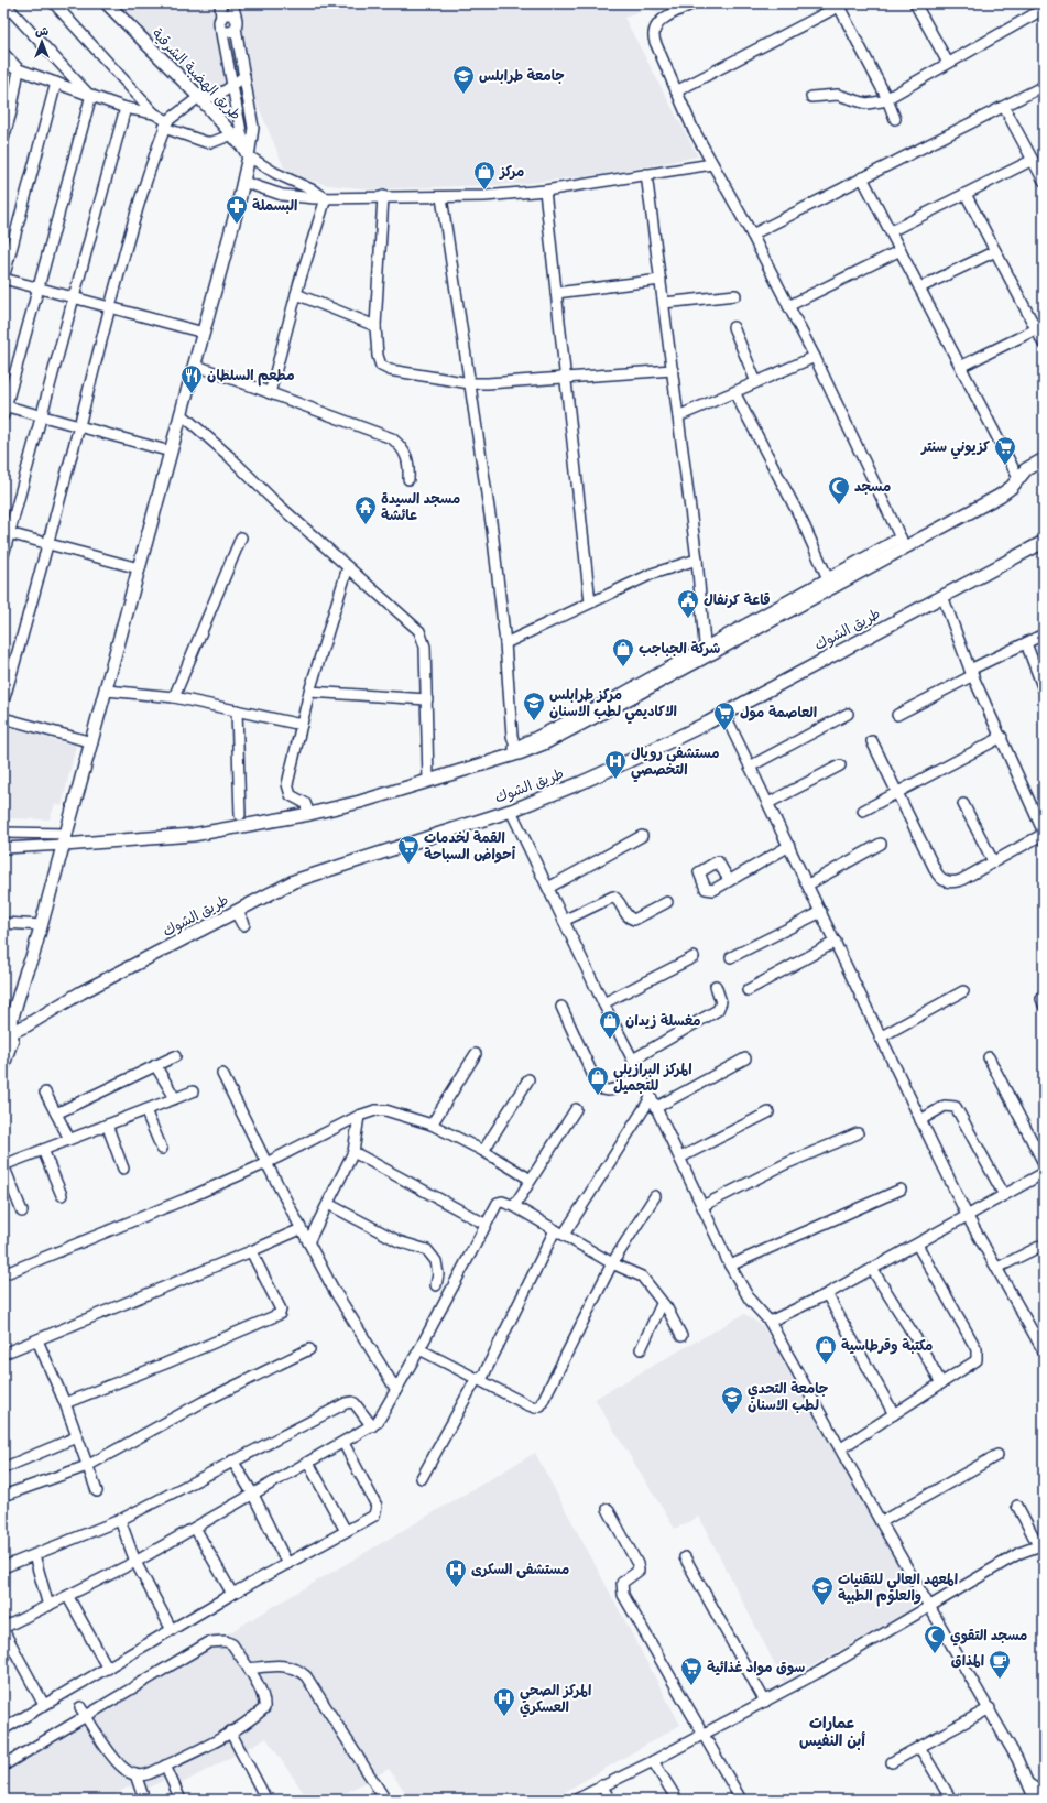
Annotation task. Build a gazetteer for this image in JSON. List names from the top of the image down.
{
  "streets": {
    "main road": ["طريق الهضبة الشرقية", "طريق الشوك"]
  },
  "districts": ["عمارات أبن النفيس"],
  "places": {
    "school or university": [
      "جامعة طرابلس",
      "مركز طرابلس الاكاديمي لطب الاسنان",
      "جامعة التحدي لطب الاسنان",
      "المعهد العالي للتقنيات والعلوم الطبية"
    ],
    "shop": [
      "مركز",
      "شركة الجباجب",
      "مغسلة زيدان",
      "المركز البرازيلي للتجميل",
      "مكتبة وقرطاسية"
    ],
    "pharmacy": ["البسملة"],
    "restaurant": ["مطعم السلطان"],
    "supermarket": [
      "كزيوني سنتر",
      "العاصمة مول",
      "القمة لخدمات أحواض السباحة",
      "سوق مواد غذائية"
    ],
    "mosque": ["مسجد", "مسجد التقوي"],
    "temple": ["مسجد السيدة عائشة"],
    "public building": ["قاعة كرنفال"],
    "hospital": ["مستشفى رويال التخصصي", "مستشفى السكرى", "المركز الصحي العسكري"],
    "cafe": ["المذاق"]
  },
  "north": "top"
}
